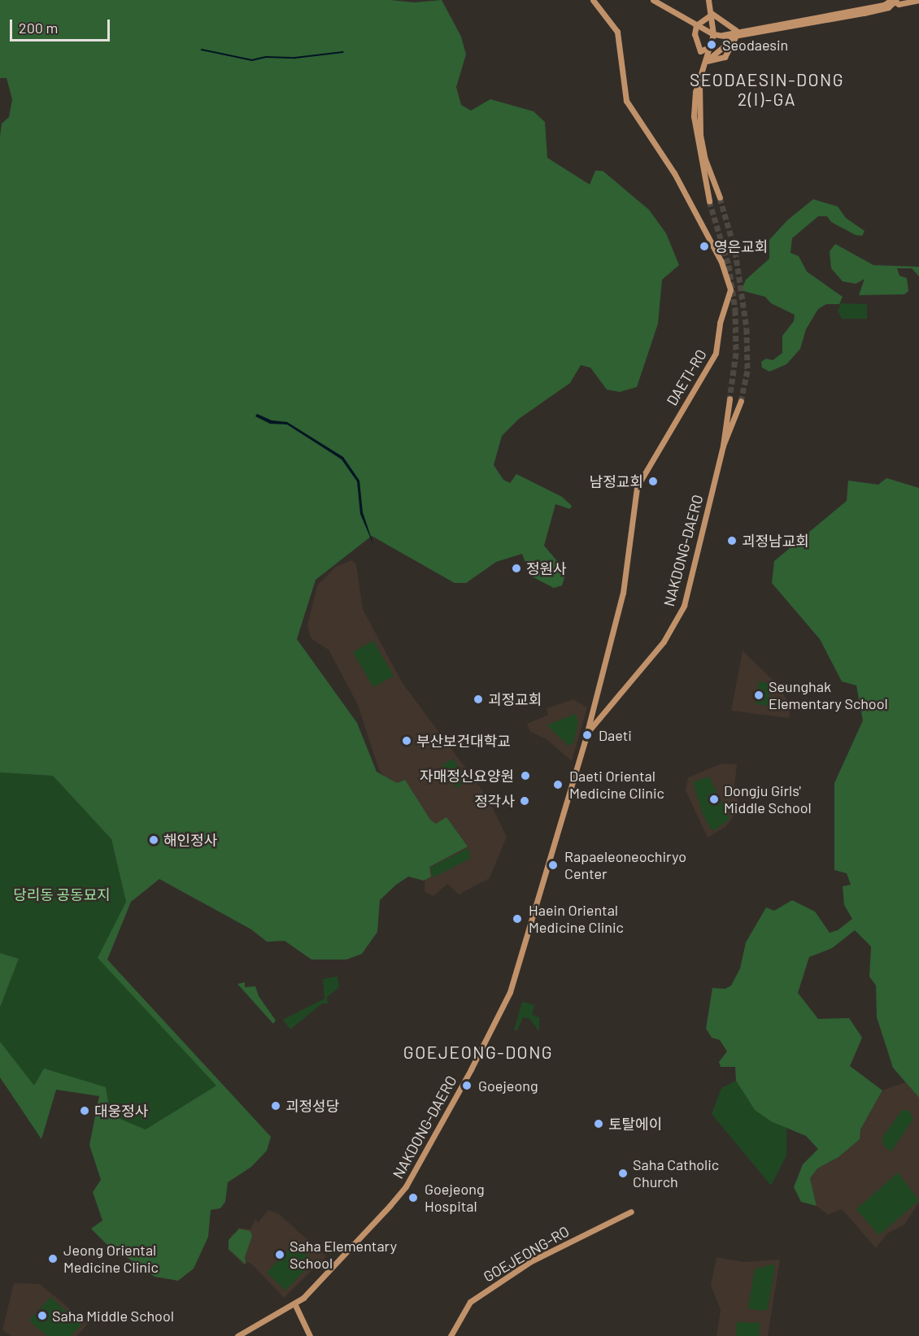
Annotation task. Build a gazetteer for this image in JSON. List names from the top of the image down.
{
  "streets": {
    "main road": ["DAETI-RO", "NAKDONG-DAERO", "GOEJEONG-RO"]
  },
  "crossings": [
    ["DAETI-RO", "NAKDONG-DAERO"]
  ],
  "districts": ["SEODAESIN-DONG 2(I)-GA", "GOEJEONG-DONG"],
  "parks": ["당리동 공동묘지"],
  "places": [
    "Seodaesin",
    "영은교회",
    "남정교회",
    "괴정남교회",
    "정원사",
    "Seunghak Elementary School",
    "괴정교회",
    "Daeti",
    "부산보건대학교",
    "자매정신요양원",
    "Daeti Oriental Medicine Clinic",
    "Dongju Girls' Middle School",
    "정각사",
    "해인정사",
    "Rapaeleoneochiryo Center",
    "Haein Oriental Medicine Clinic",
    "Goejeong",
    "괴정성당",
    "대웅정사",
    "토탈에이",
    "Saha Catholic Church",
    "Goejeong Hospital",
    "Saha Elementary School",
    "Jeong Oriental Medicine Clinic",
    "Saha Middle School"
  ],
  "scale_bar": "200 m"
}
